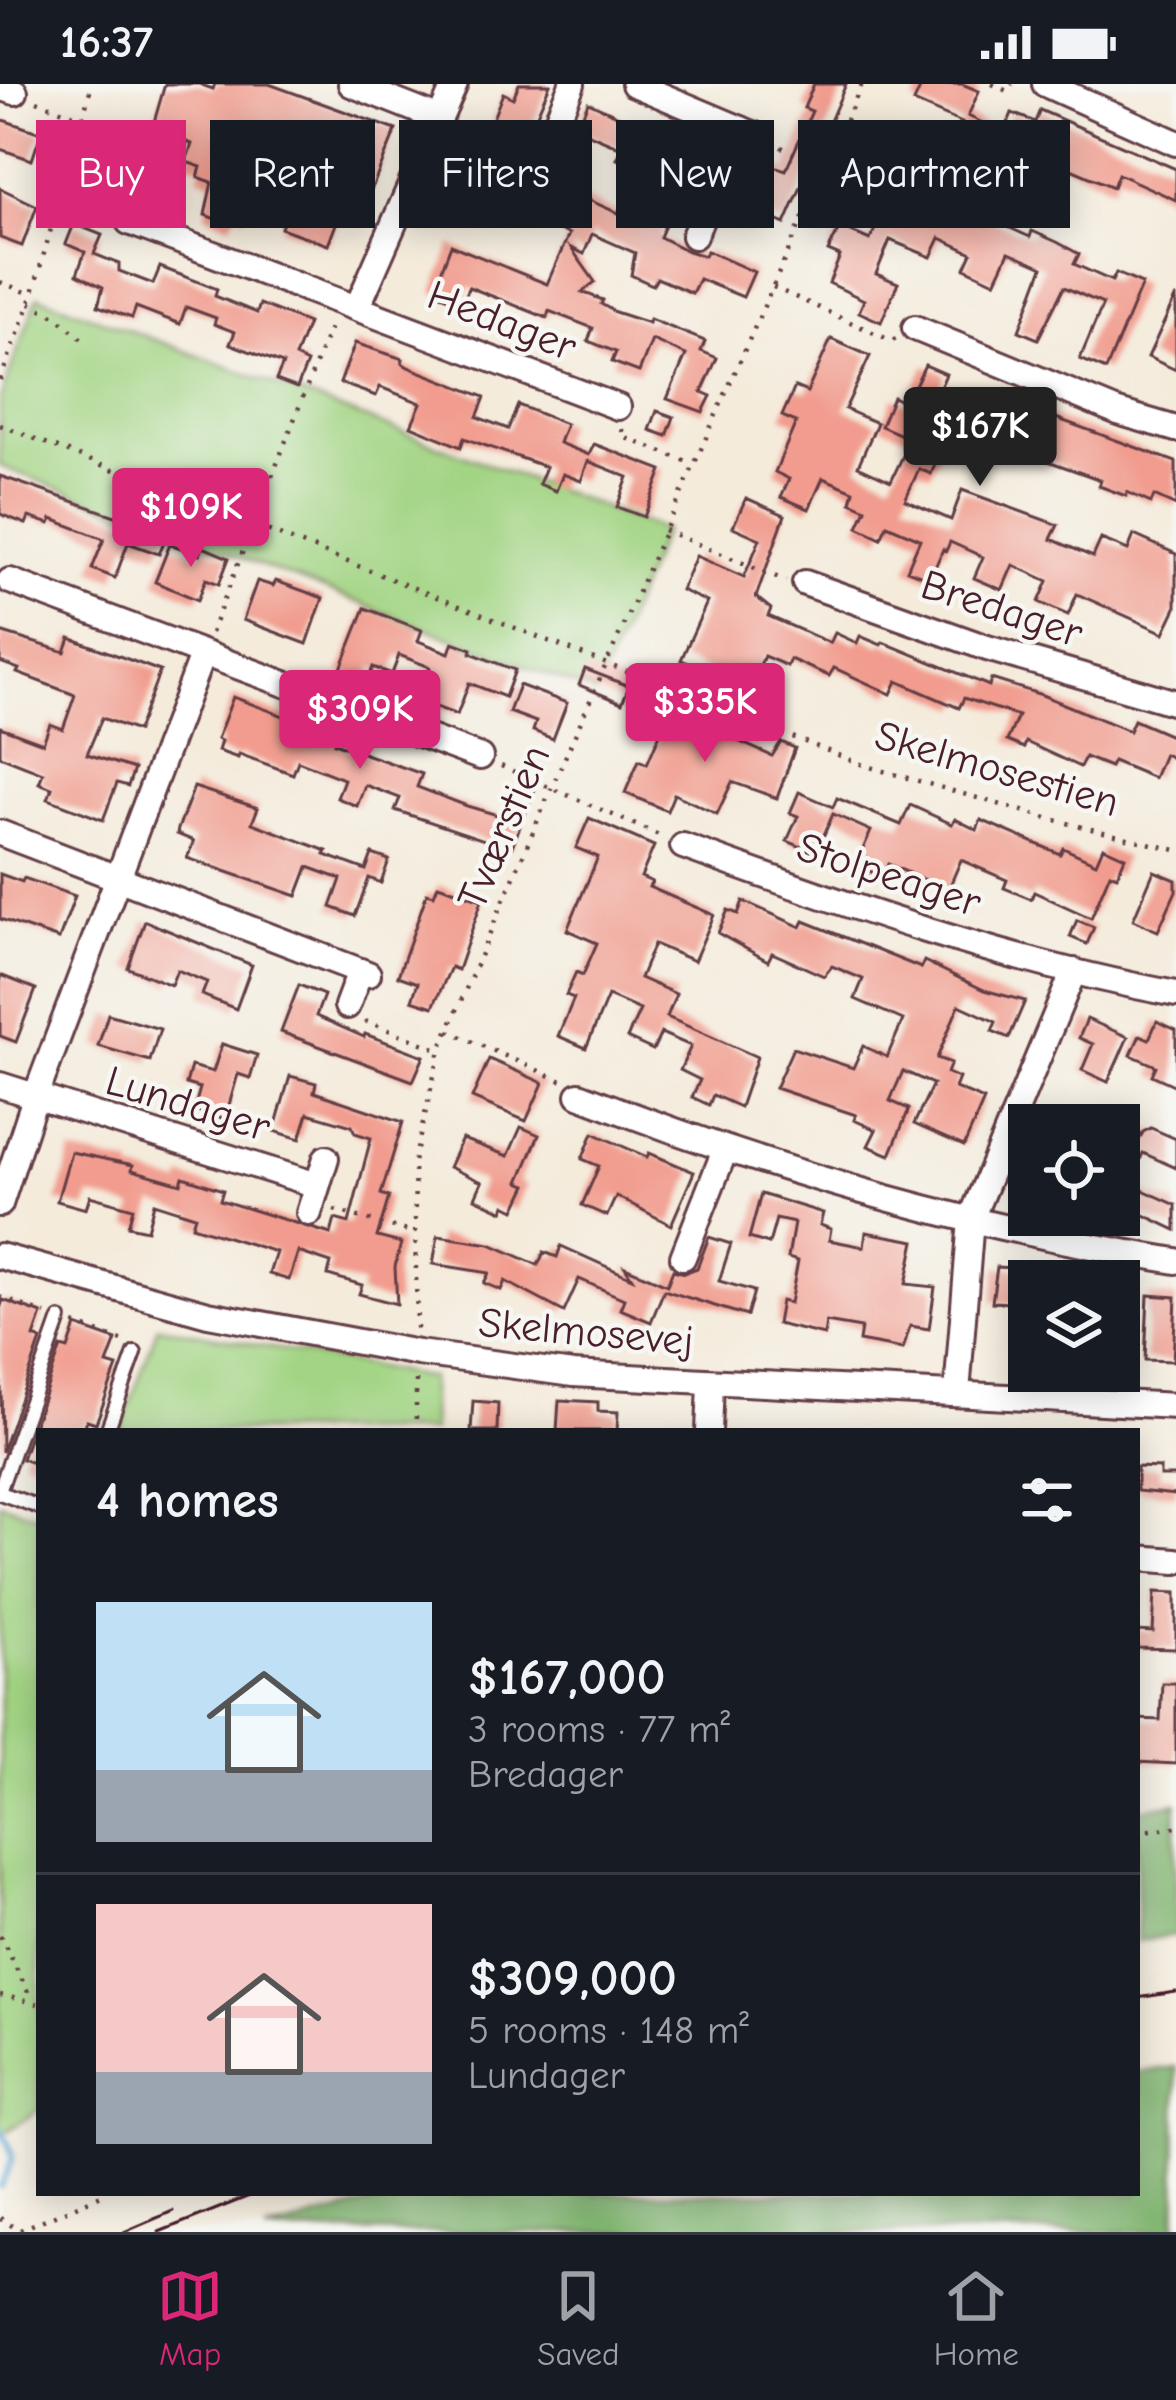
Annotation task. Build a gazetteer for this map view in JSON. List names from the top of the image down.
{
  "streets": {
    "street": [
      "Hedager",
      "Bredager",
      "Stolpeager",
      "Lundager",
      "Skelmosevej"
    ],
    "path": ["Skelmosestien", "Tværstien"]
  },
  "crossings": [
    ["Skelmosestien", "Tværstien"],
    ["Tværstien", "Skelmosevej"]
  ],
  "page": {
    "status": "16:37",
    "chip": [
      "Buy",
      "Rent",
      "Filters",
      "New",
      "Apartment"
    ],
    "price": [
      "$167K",
      "$109K",
      "$335K",
      "$309K"
    ],
    "heading": "4 homes",
    "list": [
      {
        "name": "$167,000",
        "note": "3 rooms · 77 m² · Bredager"
      },
      {
        "name": "$309,000",
        "note": "5 rooms · 148 m² · Lundager"
      }
    ],
    "tabs": ["Map", "Saved", "Home"]
  }
}
